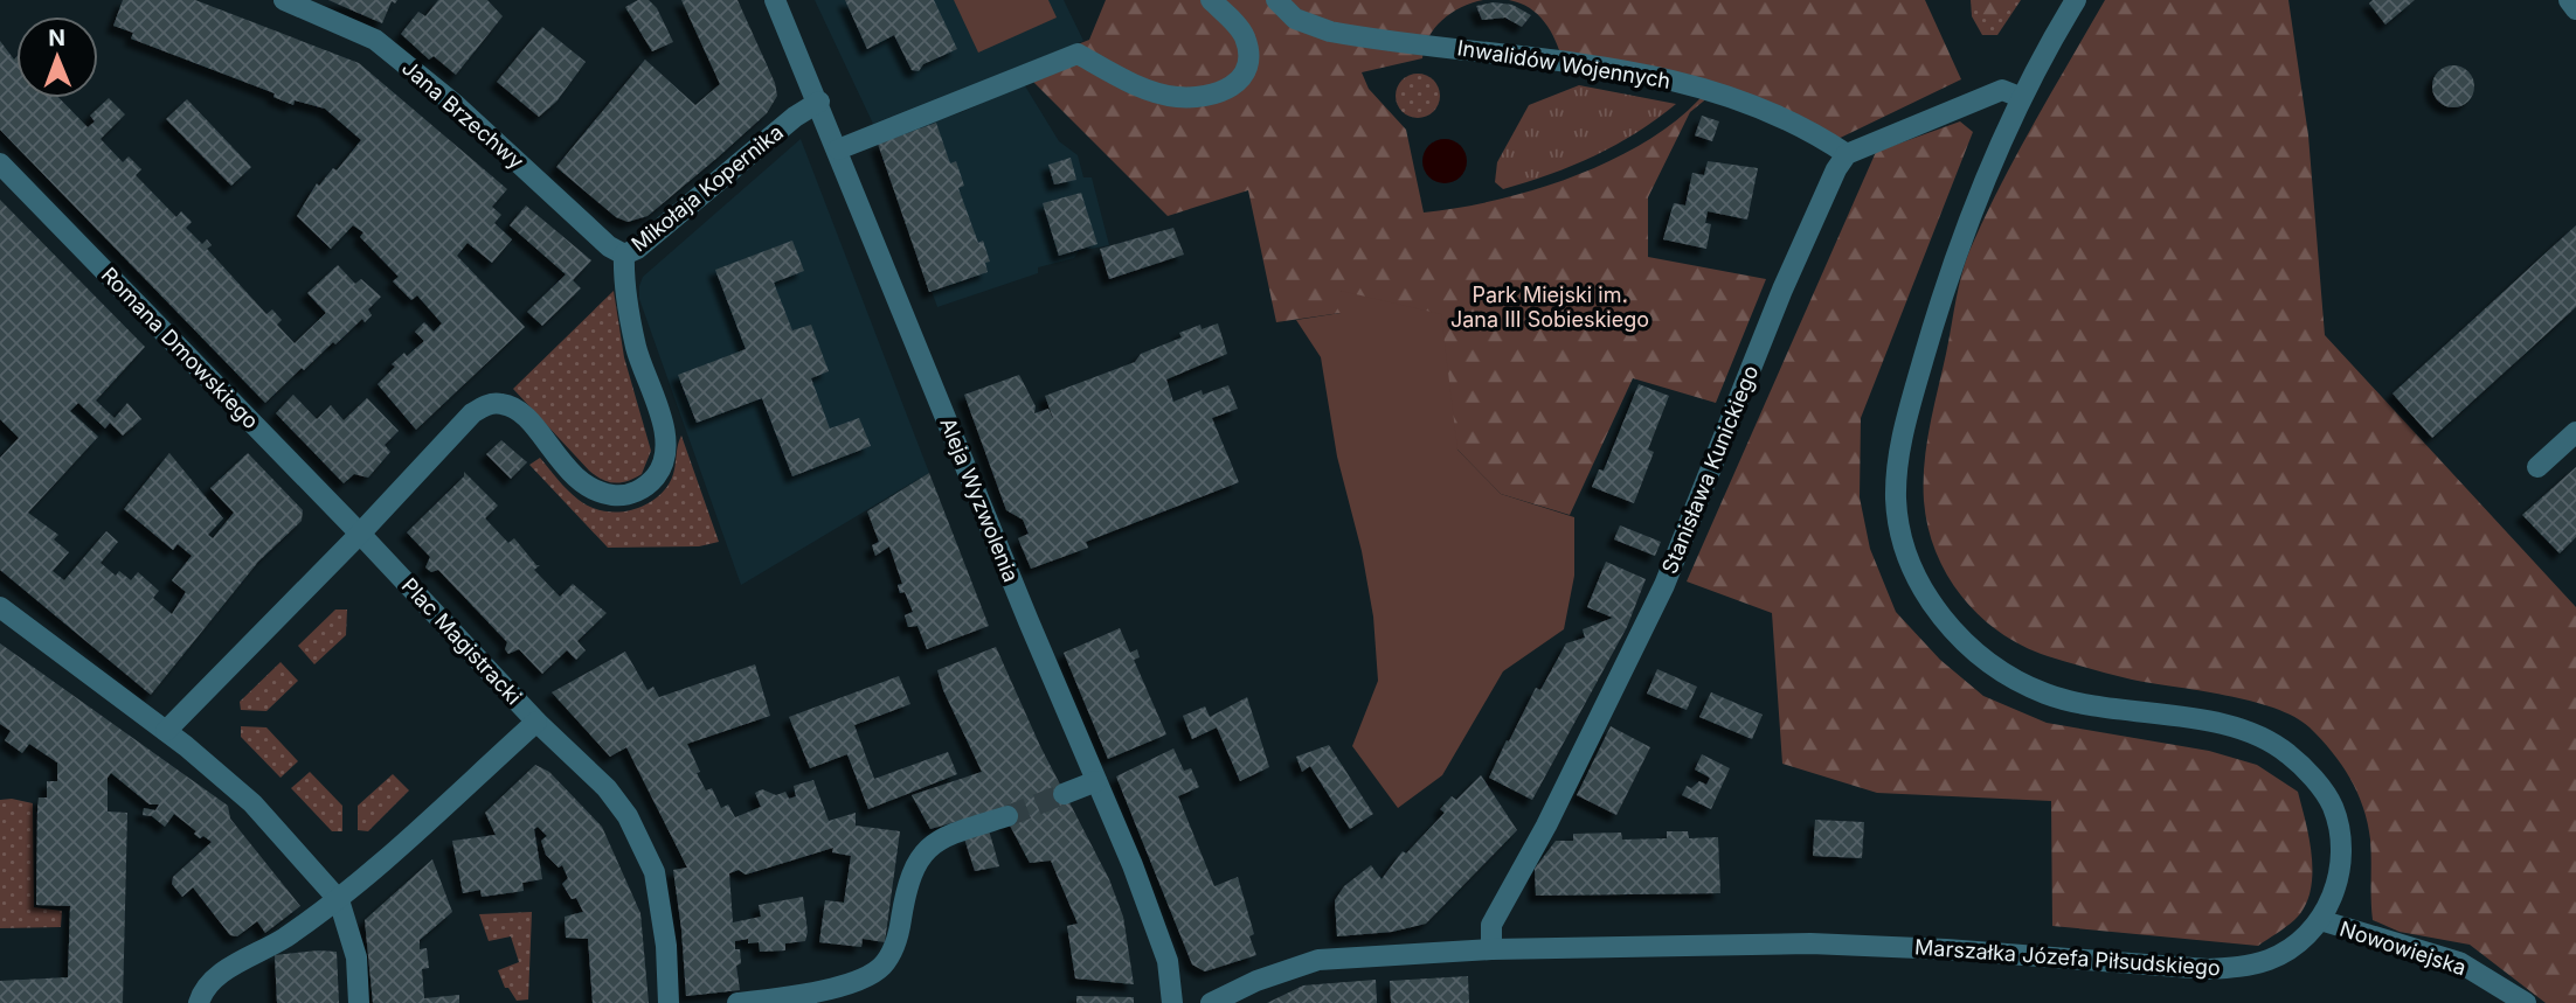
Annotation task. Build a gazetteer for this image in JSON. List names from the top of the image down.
{
  "streets": {
    "street": [
      "Inwalidów Wojennych",
      "Jana Brzechwy",
      "Mikołaja Kopernika",
      "Romana Dmowskiego",
      "Stanisława Kunickiego",
      "Aleja Wyzwolenia",
      "Plac Magistracki",
      "Nowowiejska",
      "Marszałka Józefa Piłsudskiego"
    ]
  },
  "crossings": [
    ["Inwalidów Wojennych", "Stanisława Kunickiego"],
    ["Jana Brzechwy", "Mikołaja Kopernika"],
    ["Mikołaja Kopernika", "Romana Dmowskiego"],
    ["Mikołaja Kopernika", "Aleja Wyzwolenia"],
    ["Mikołaja Kopernika", "Plac Magistracki"],
    ["Romana Dmowskiego", "Plac Magistracki"],
    ["Stanisława Kunickiego", "Marszałka Józefa Piłsudskiego"],
    ["Nowowiejska", "Marszałka Józefa Piłsudskiego"]
  ],
  "parks": ["Park Miejski im. Jana III Sobieskiego"],
  "north": "top"
}
